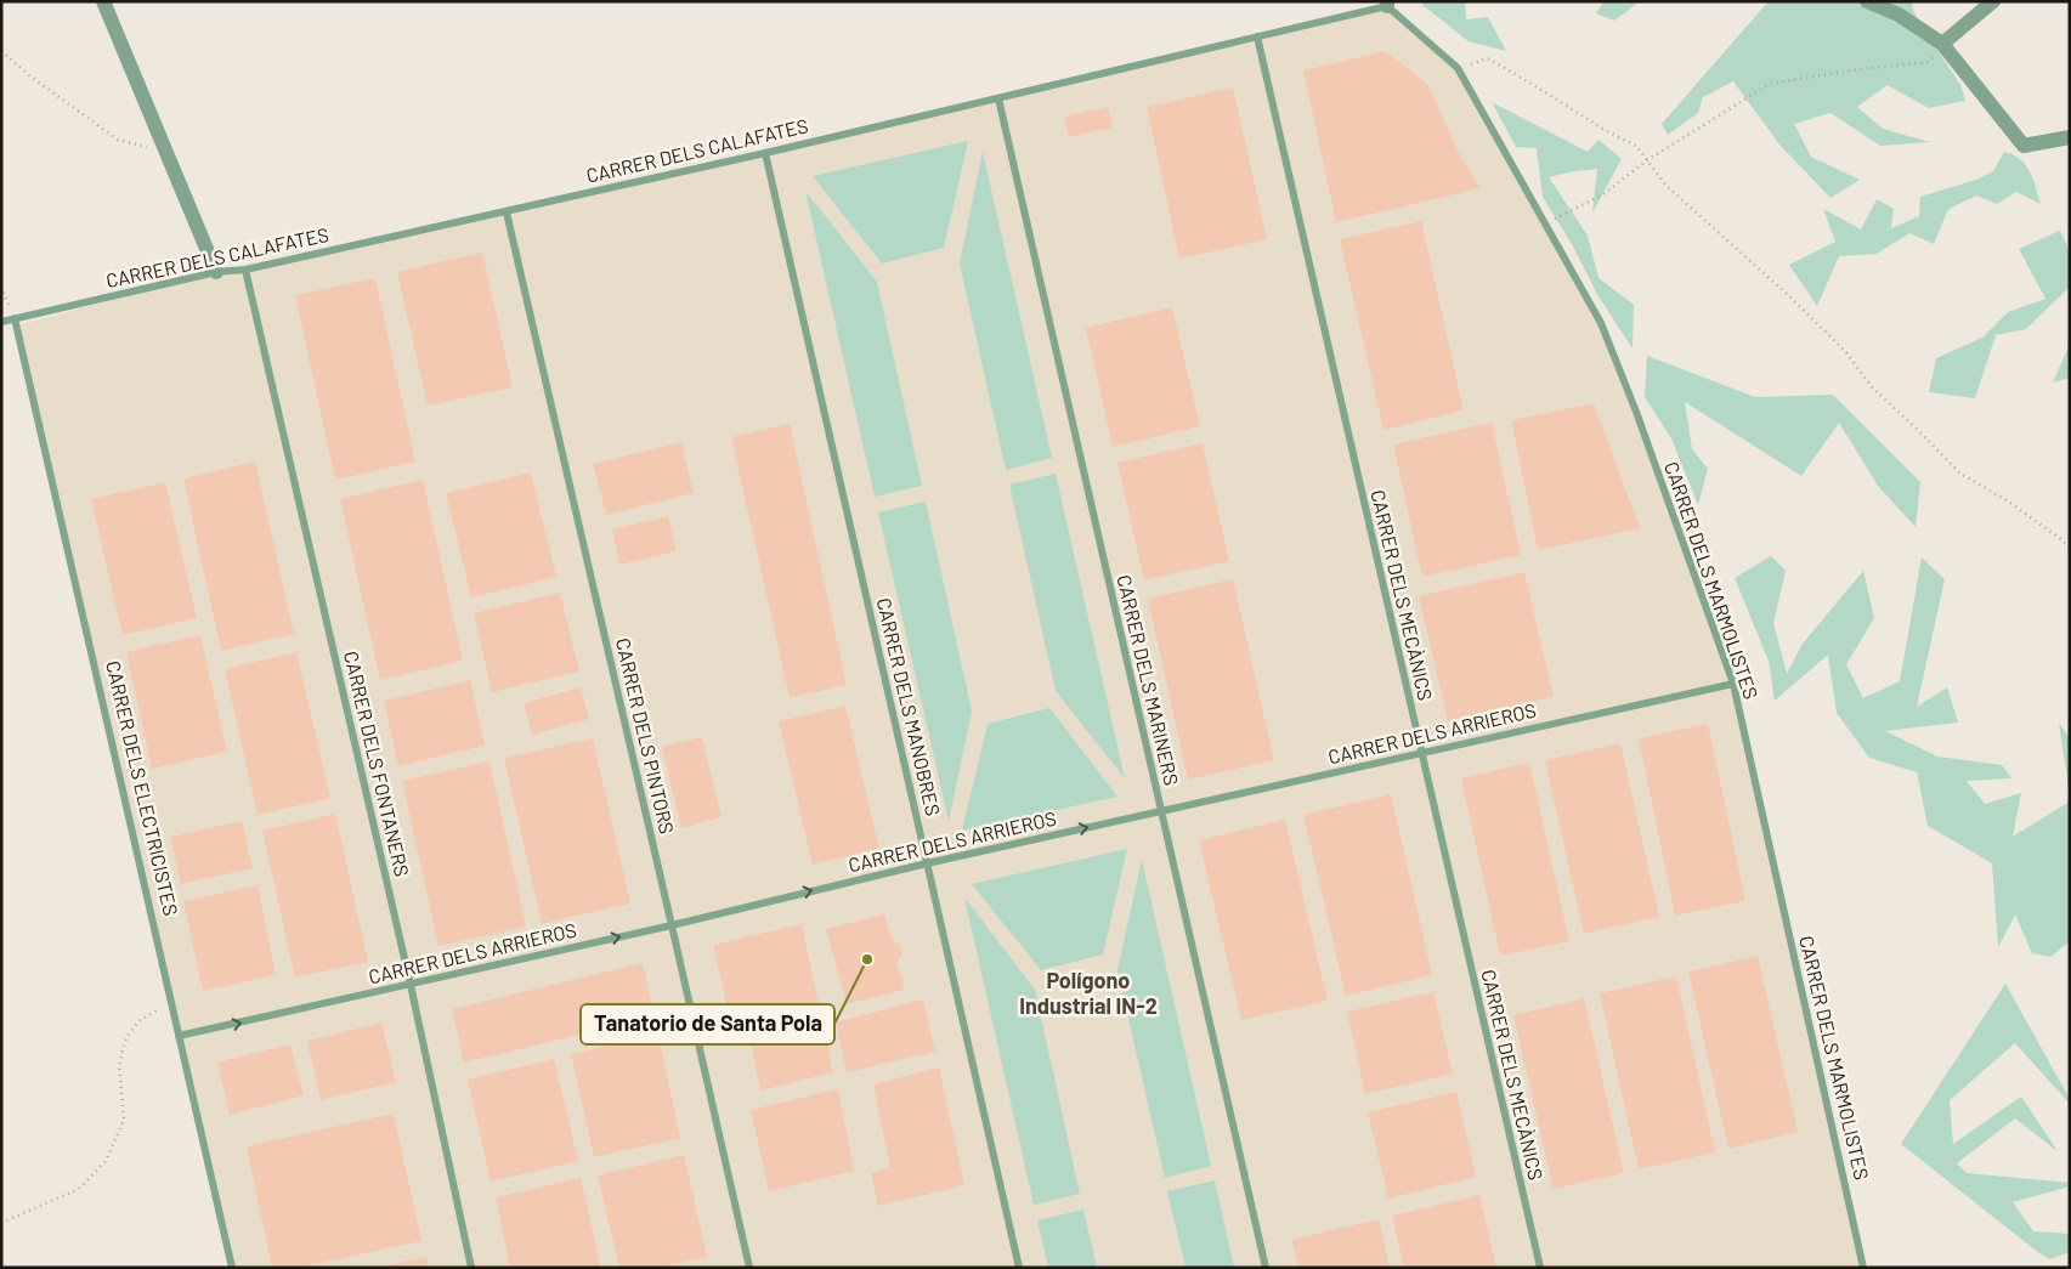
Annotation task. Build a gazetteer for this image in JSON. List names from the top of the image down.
{
  "streets": {
    "lane": [
      "CARRER DELS CALAFATES",
      "CARRER DELS MARMOLISTES",
      "CARRER DELS MECÀNICS",
      "CARRER DELS MARINERS",
      "CARRER DELS MANOBRES",
      "CARRER DELS ARRIEROS",
      "CARRER DELS PINTORS",
      "CARRER DELS FONTANERS",
      "CARRER DELS ELECTRICISTES"
    ]
  },
  "crossings": [
    ["CARRER DELS CALAFATES", "CARRER DELS MARMOLISTES"],
    ["CARRER DELS CALAFATES", "CARRER DELS MECÀNICS"],
    ["CARRER DELS CALAFATES", "CARRER DELS MARINERS"],
    ["CARRER DELS CALAFATES", "CARRER DELS MANOBRES"],
    ["CARRER DELS CALAFATES", "CARRER DELS PINTORS"],
    ["CARRER DELS CALAFATES", "CARRER DELS FONTANERS"],
    ["CARRER DELS CALAFATES", "CARRER DELS ELECTRICISTES"],
    ["CARRER DELS MARMOLISTES", "CARRER DELS ARRIEROS"],
    ["CARRER DELS MECÀNICS", "CARRER DELS ARRIEROS"],
    ["CARRER DELS MARINERS", "CARRER DELS ARRIEROS"],
    ["CARRER DELS MANOBRES", "CARRER DELS ARRIEROS"],
    ["CARRER DELS ARRIEROS", "CARRER DELS PINTORS"],
    ["CARRER DELS ARRIEROS", "CARRER DELS FONTANERS"],
    ["CARRER DELS ARRIEROS", "CARRER DELS ELECTRICISTES"]
  ],
  "one_way": ["CARRER DELS ARRIEROS"],
  "districts": ["Polígono Industrial IN-2"],
  "places": ["Tanatorio de Santa Pola"]
}
